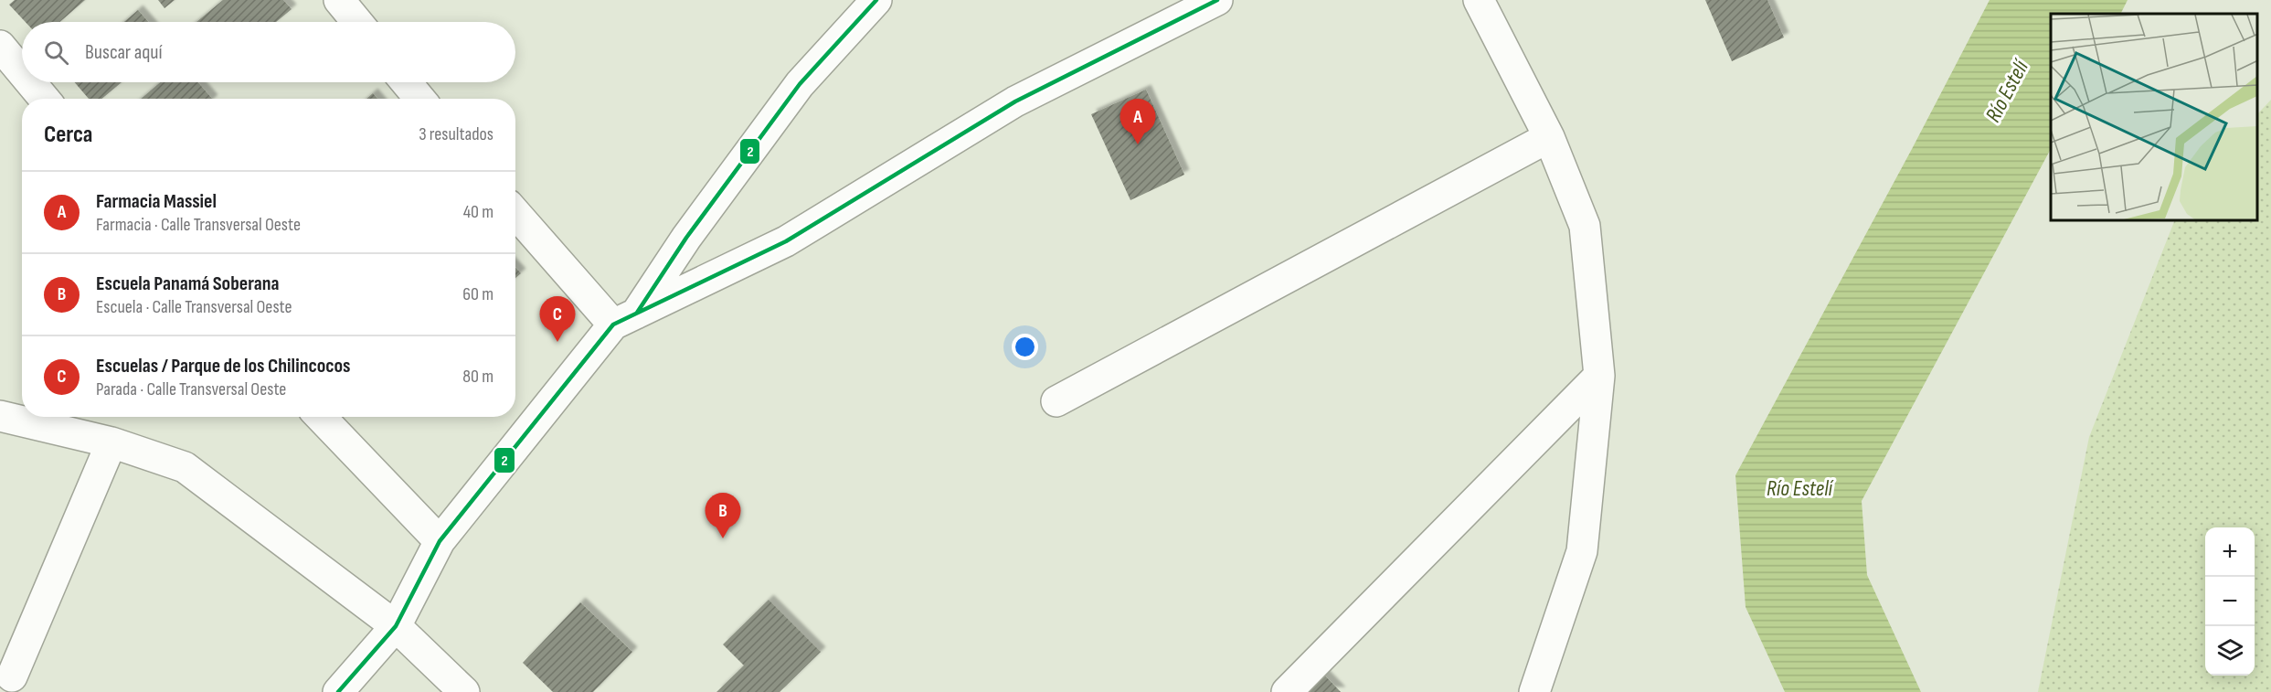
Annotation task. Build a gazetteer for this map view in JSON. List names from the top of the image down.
{
  "water": ["Río Estelí"],
  "lines": ["transit line 2"],
  "page": {
    "search": "Buscar aquí",
    "pins": ["A", "C", "B"],
    "heading": ["Cerca", "3 resultados"],
    "list": [
      {
        "mark": "A",
        "name": "Farmacia Massiel",
        "note": "Farmacia · Calle Transversal Oeste",
        "value": "40 m"
      },
      {
        "mark": "B",
        "name": "Escuela Panamá Soberana",
        "note": "Escuela · Calle Transversal Oeste",
        "value": "60 m"
      },
      {
        "mark": "C",
        "name": "Escuelas / Parque de los Chilincocos",
        "note": "Parada · Calle Transversal Oeste",
        "value": "80 m"
      }
    ],
    "map_buttons": ["+", "−"]
  }
}
